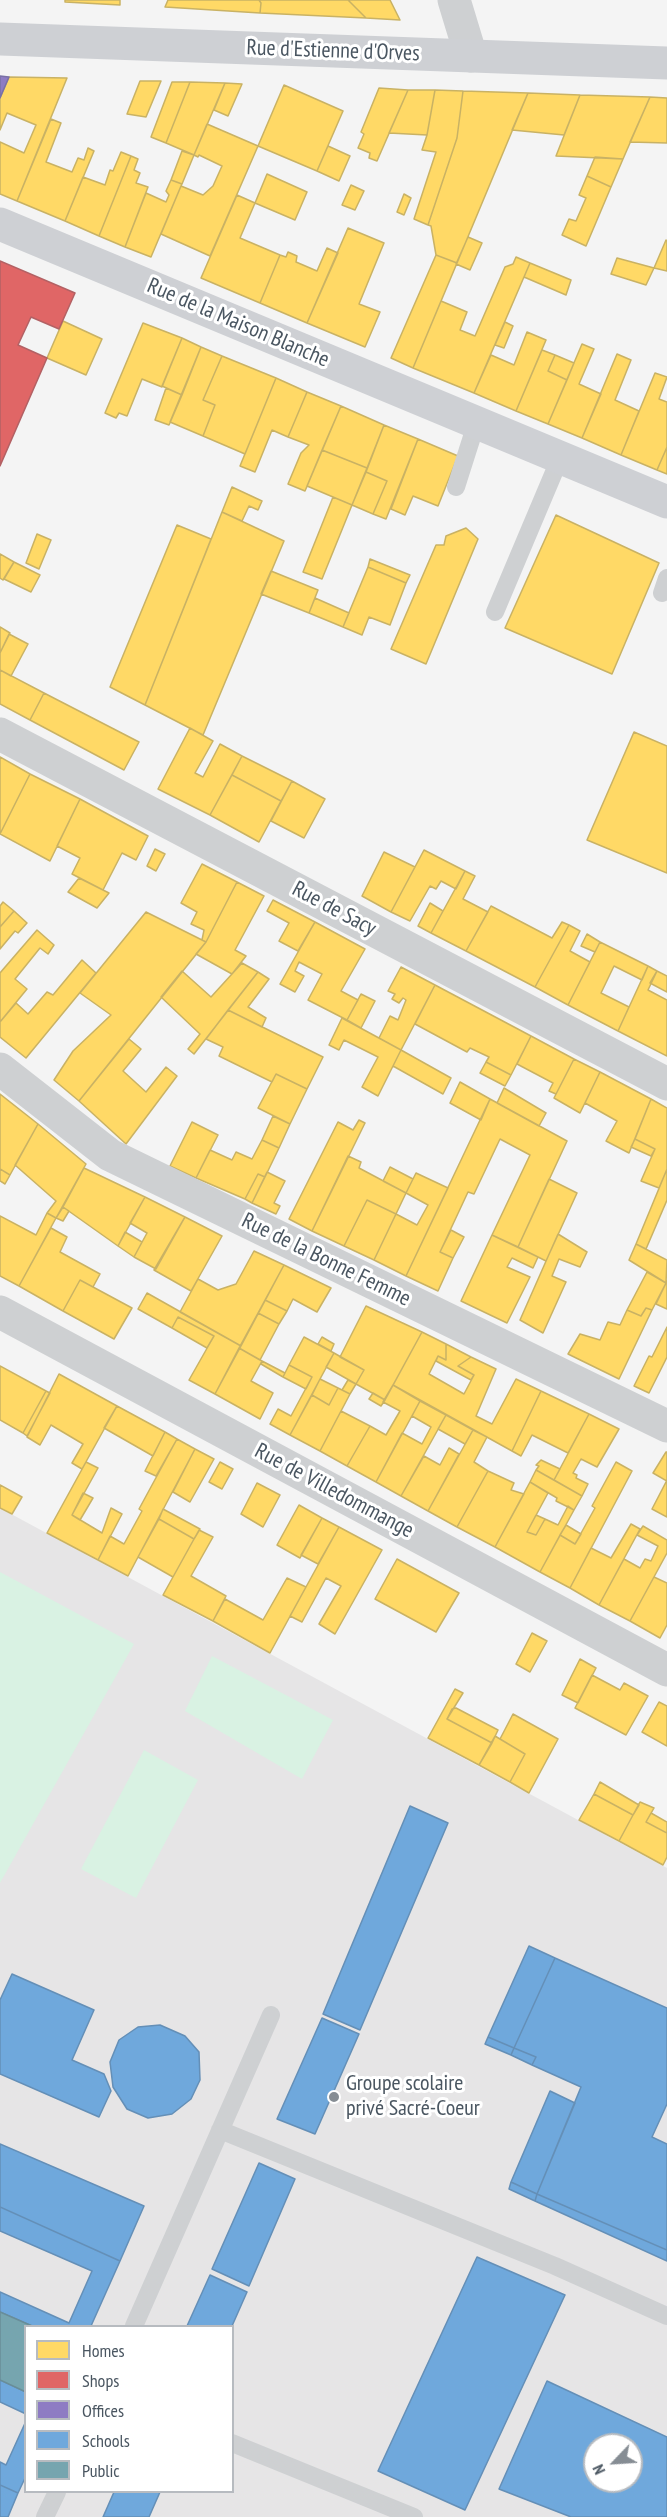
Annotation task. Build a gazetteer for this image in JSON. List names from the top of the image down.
{
  "streets": {
    "street": [
      "Rue d'Estienne d'Orves",
      "Rue de la Maison Blanche",
      "Rue de Sacy",
      "Rue de la Bonne Femme",
      "Rue de Villedommange"
    ]
  },
  "places": ["Groupe scolaire privé Sacré-Coeur"],
  "legend": [
    "Homes",
    "Shops",
    "Offices",
    "Schools",
    "Public"
  ],
  "north": "bottom left"
}
